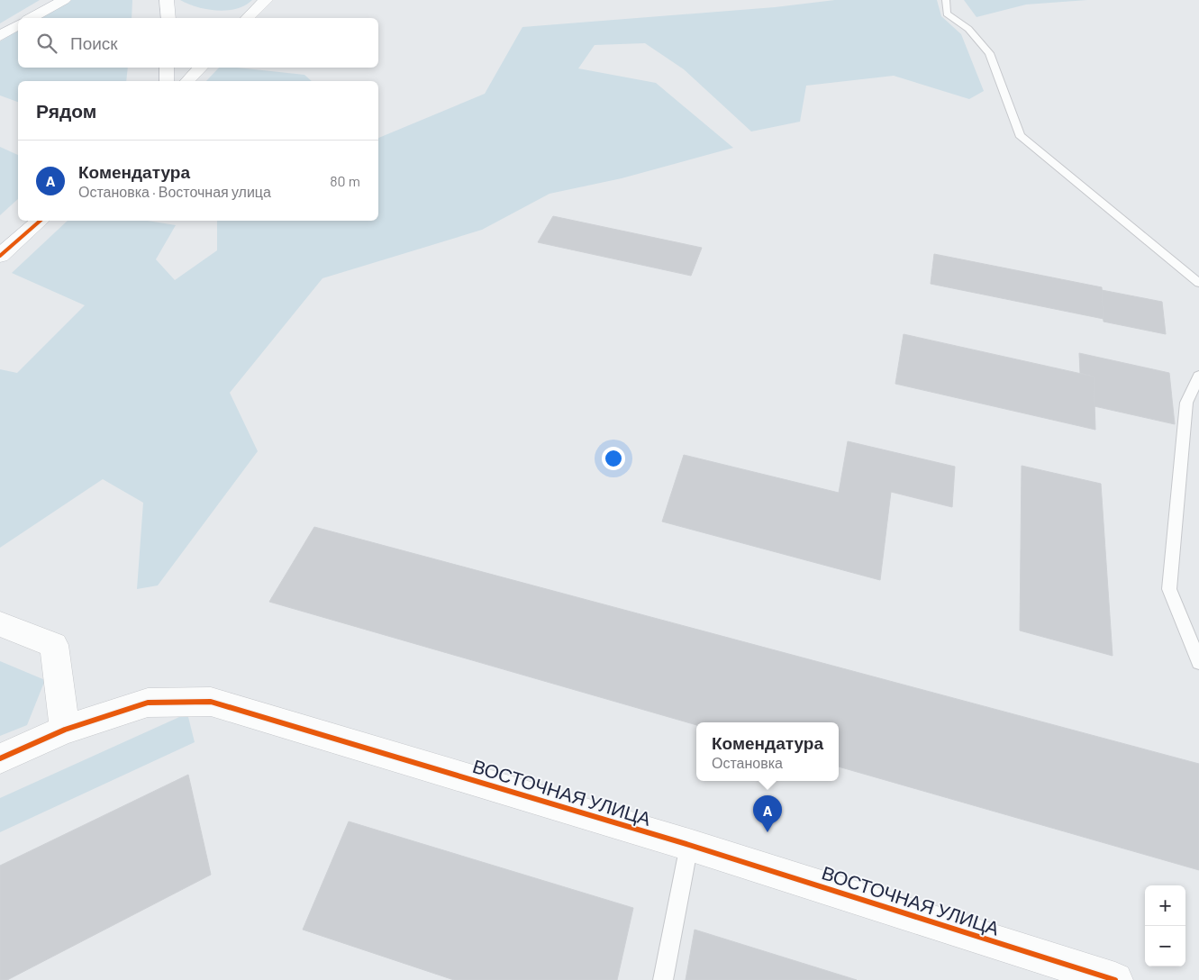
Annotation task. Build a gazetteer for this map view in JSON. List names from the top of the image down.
{
  "streets": {
    "street": ["ВОСТОЧНАЯ УЛИЦА"]
  },
  "page": {
    "search": "Поиск",
    "heading": "Рядом",
    "list": [
      {
        "mark": "A",
        "name": "Комендатура",
        "note": "Остановка · Восточная улица",
        "value": "80 m"
      }
    ],
    "popup": ["Комендатура", "Остановка"],
    "pins": "A",
    "map_buttons": ["+", "−"]
  }
}
